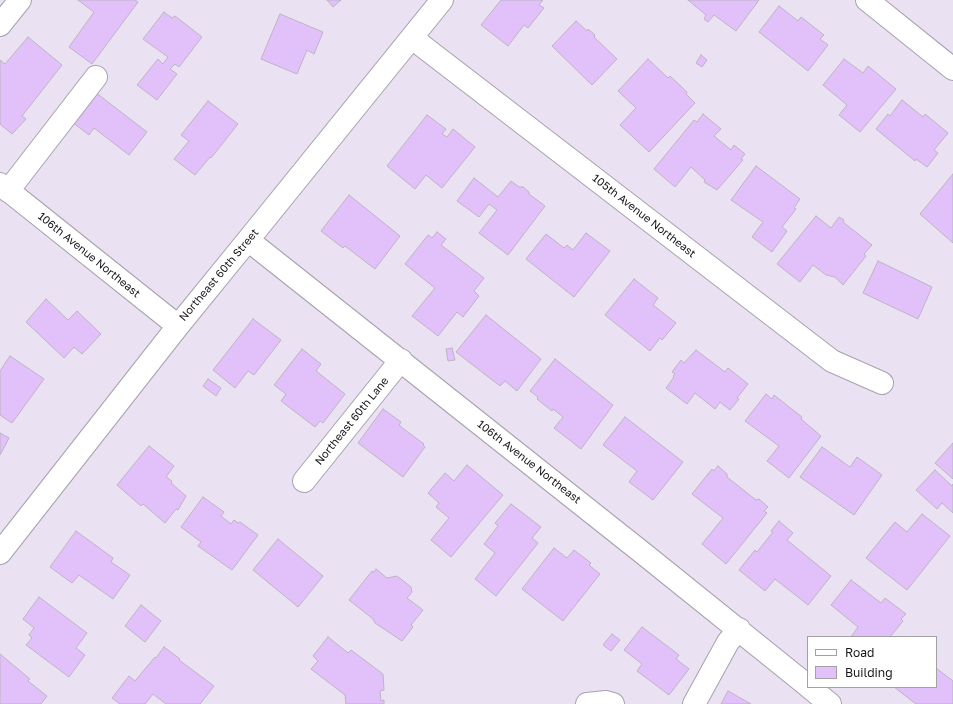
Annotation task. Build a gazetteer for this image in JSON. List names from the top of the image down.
{
  "streets": {
    "street": [
      "105th Avenue Northeast",
      "106th Avenue Northeast",
      "Northeast 60th Street",
      "Northeast 60th Lane"
    ]
  },
  "crossings": [
    ["105th Avenue Northeast", "Northeast 60th Street"],
    ["106th Avenue Northeast", "Northeast 60th Street"],
    ["106th Avenue Northeast", "Northeast 60th Lane"]
  ],
  "legend": ["Road", "Building"]
}
